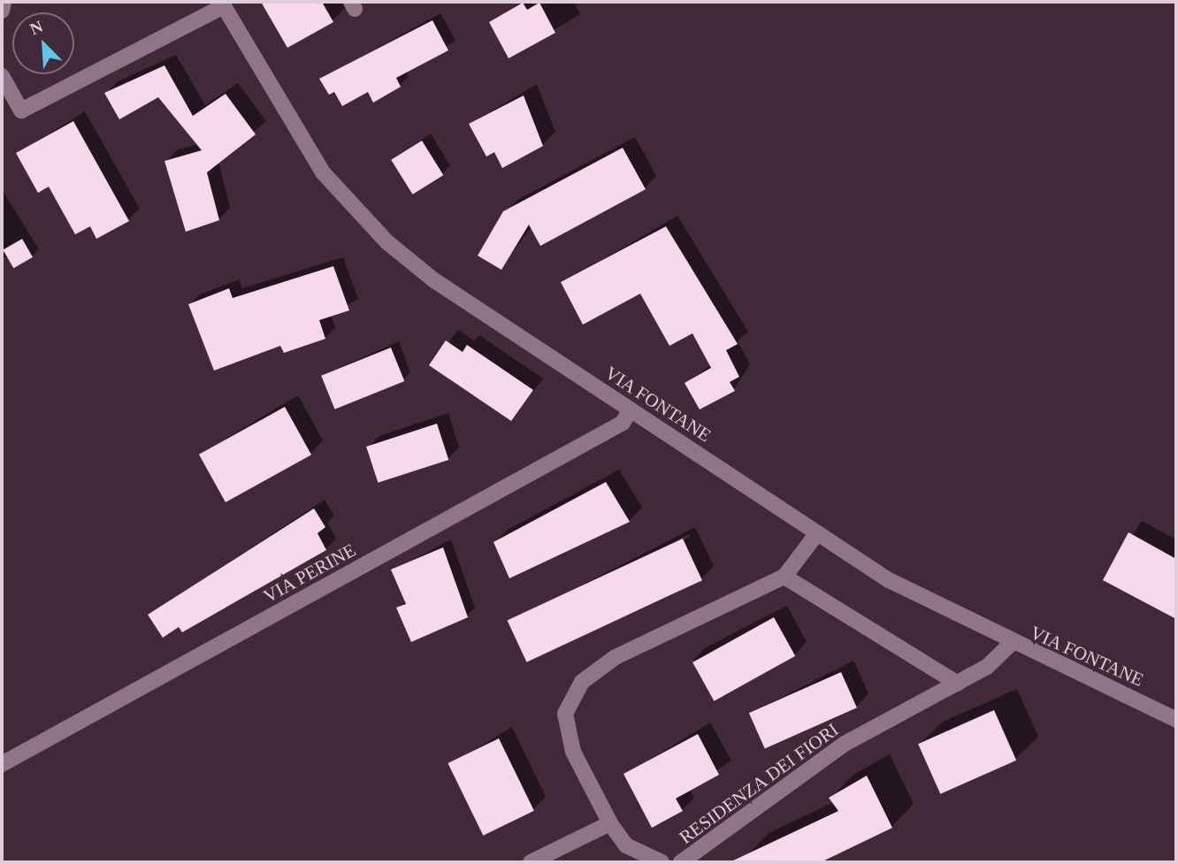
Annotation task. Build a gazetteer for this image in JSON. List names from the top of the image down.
{
  "streets": {
    "street": ["VIA FONTANE", "VIA PERINE", "RESIDENZA DEI FIORI"]
  },
  "crossings": [
    ["VIA FONTANE", "VIA PERINE"],
    ["VIA FONTANE", "RESIDENZA DEI FIORI"]
  ],
  "north": "top left"
}
